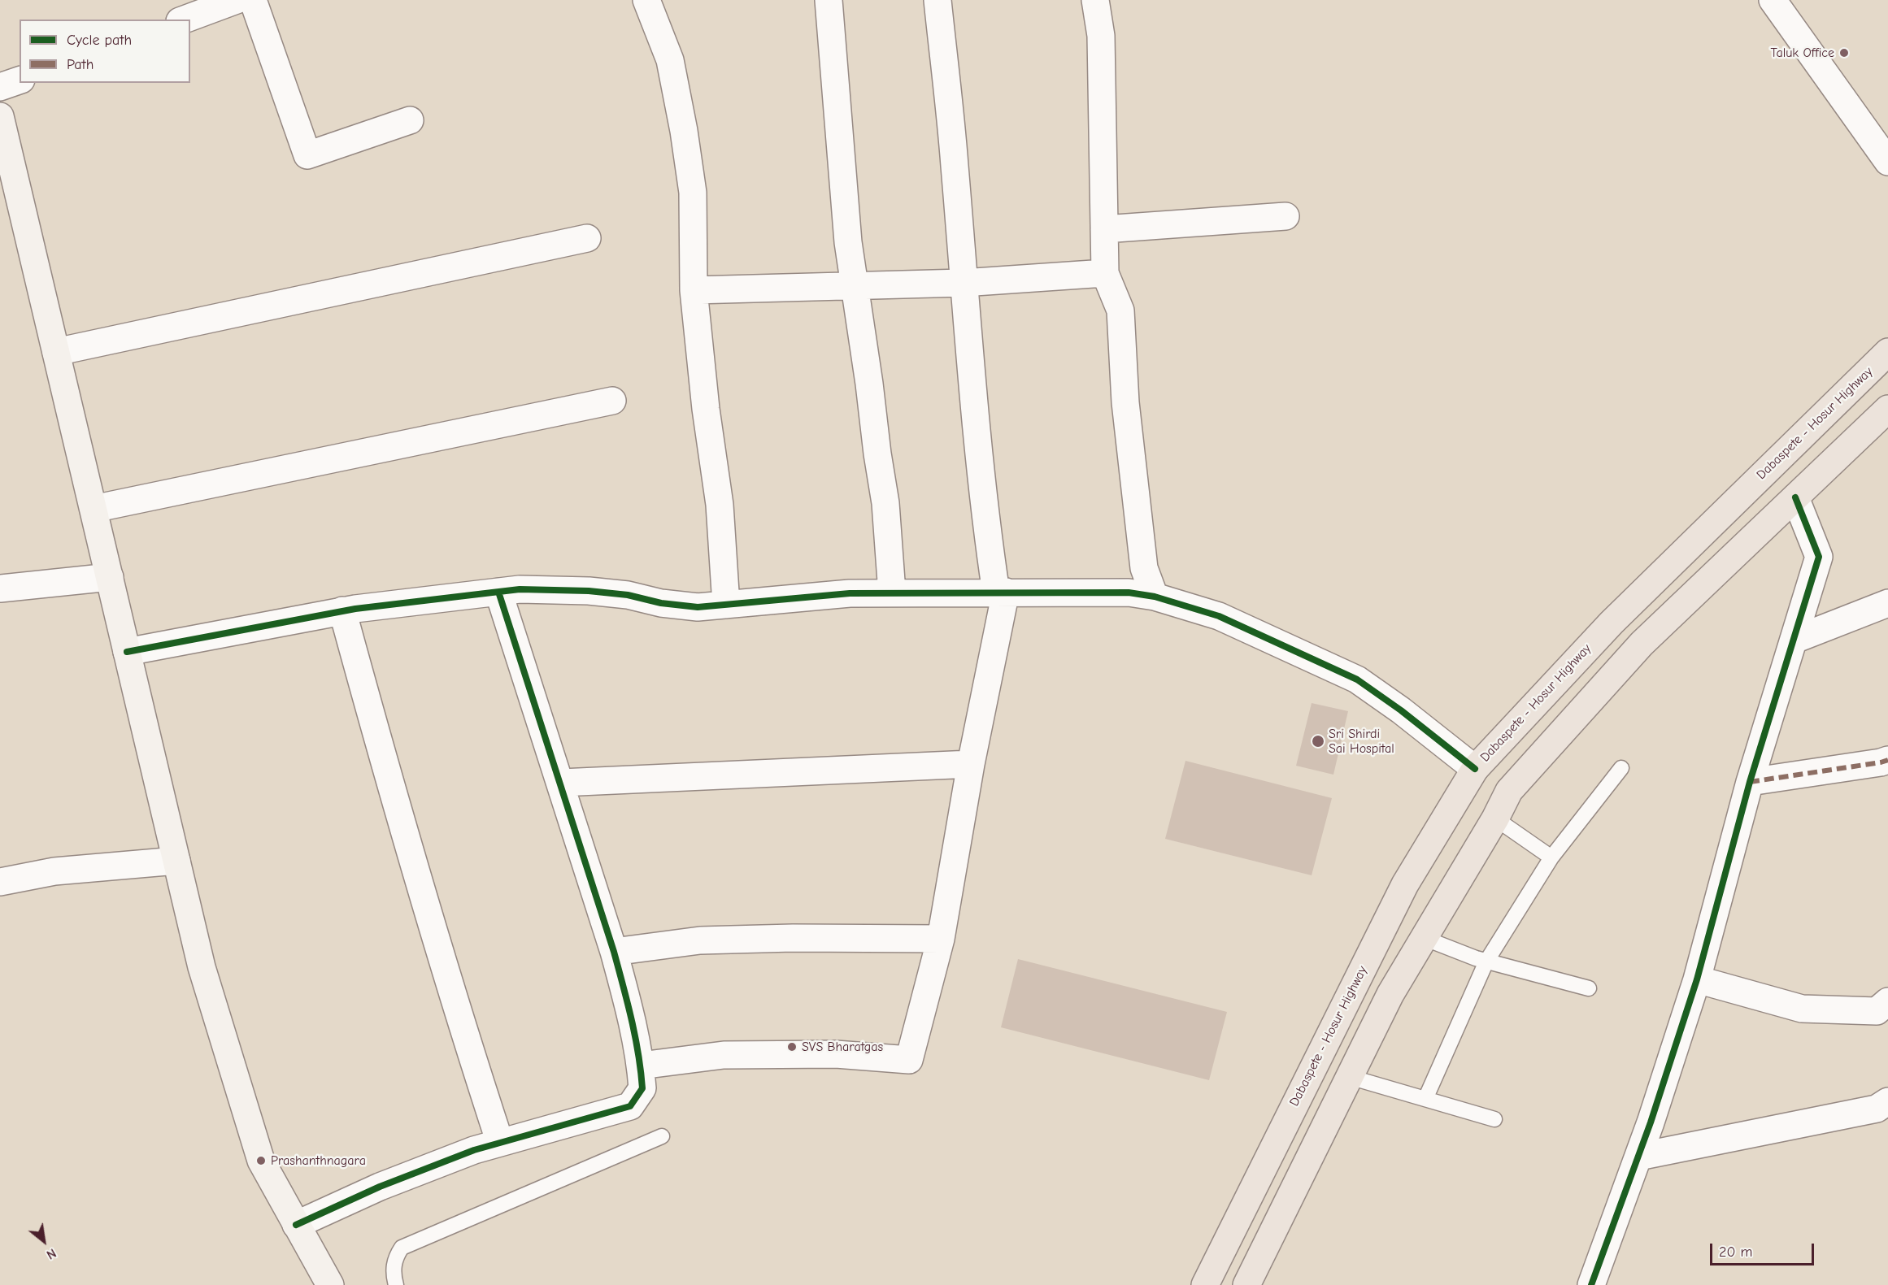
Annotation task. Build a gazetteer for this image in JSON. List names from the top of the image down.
{
  "streets": {
    "main road": ["Dabaspete - Hosur Highway"]
  },
  "places": [
    "Taluk Office",
    "Sri Shirdi Sai Hospital",
    "SVS Bharatgas",
    "Prashanthnagara"
  ],
  "legend": ["Cycle path", "Path"],
  "scale_bar": "20 m",
  "north": "bottom right"
}
